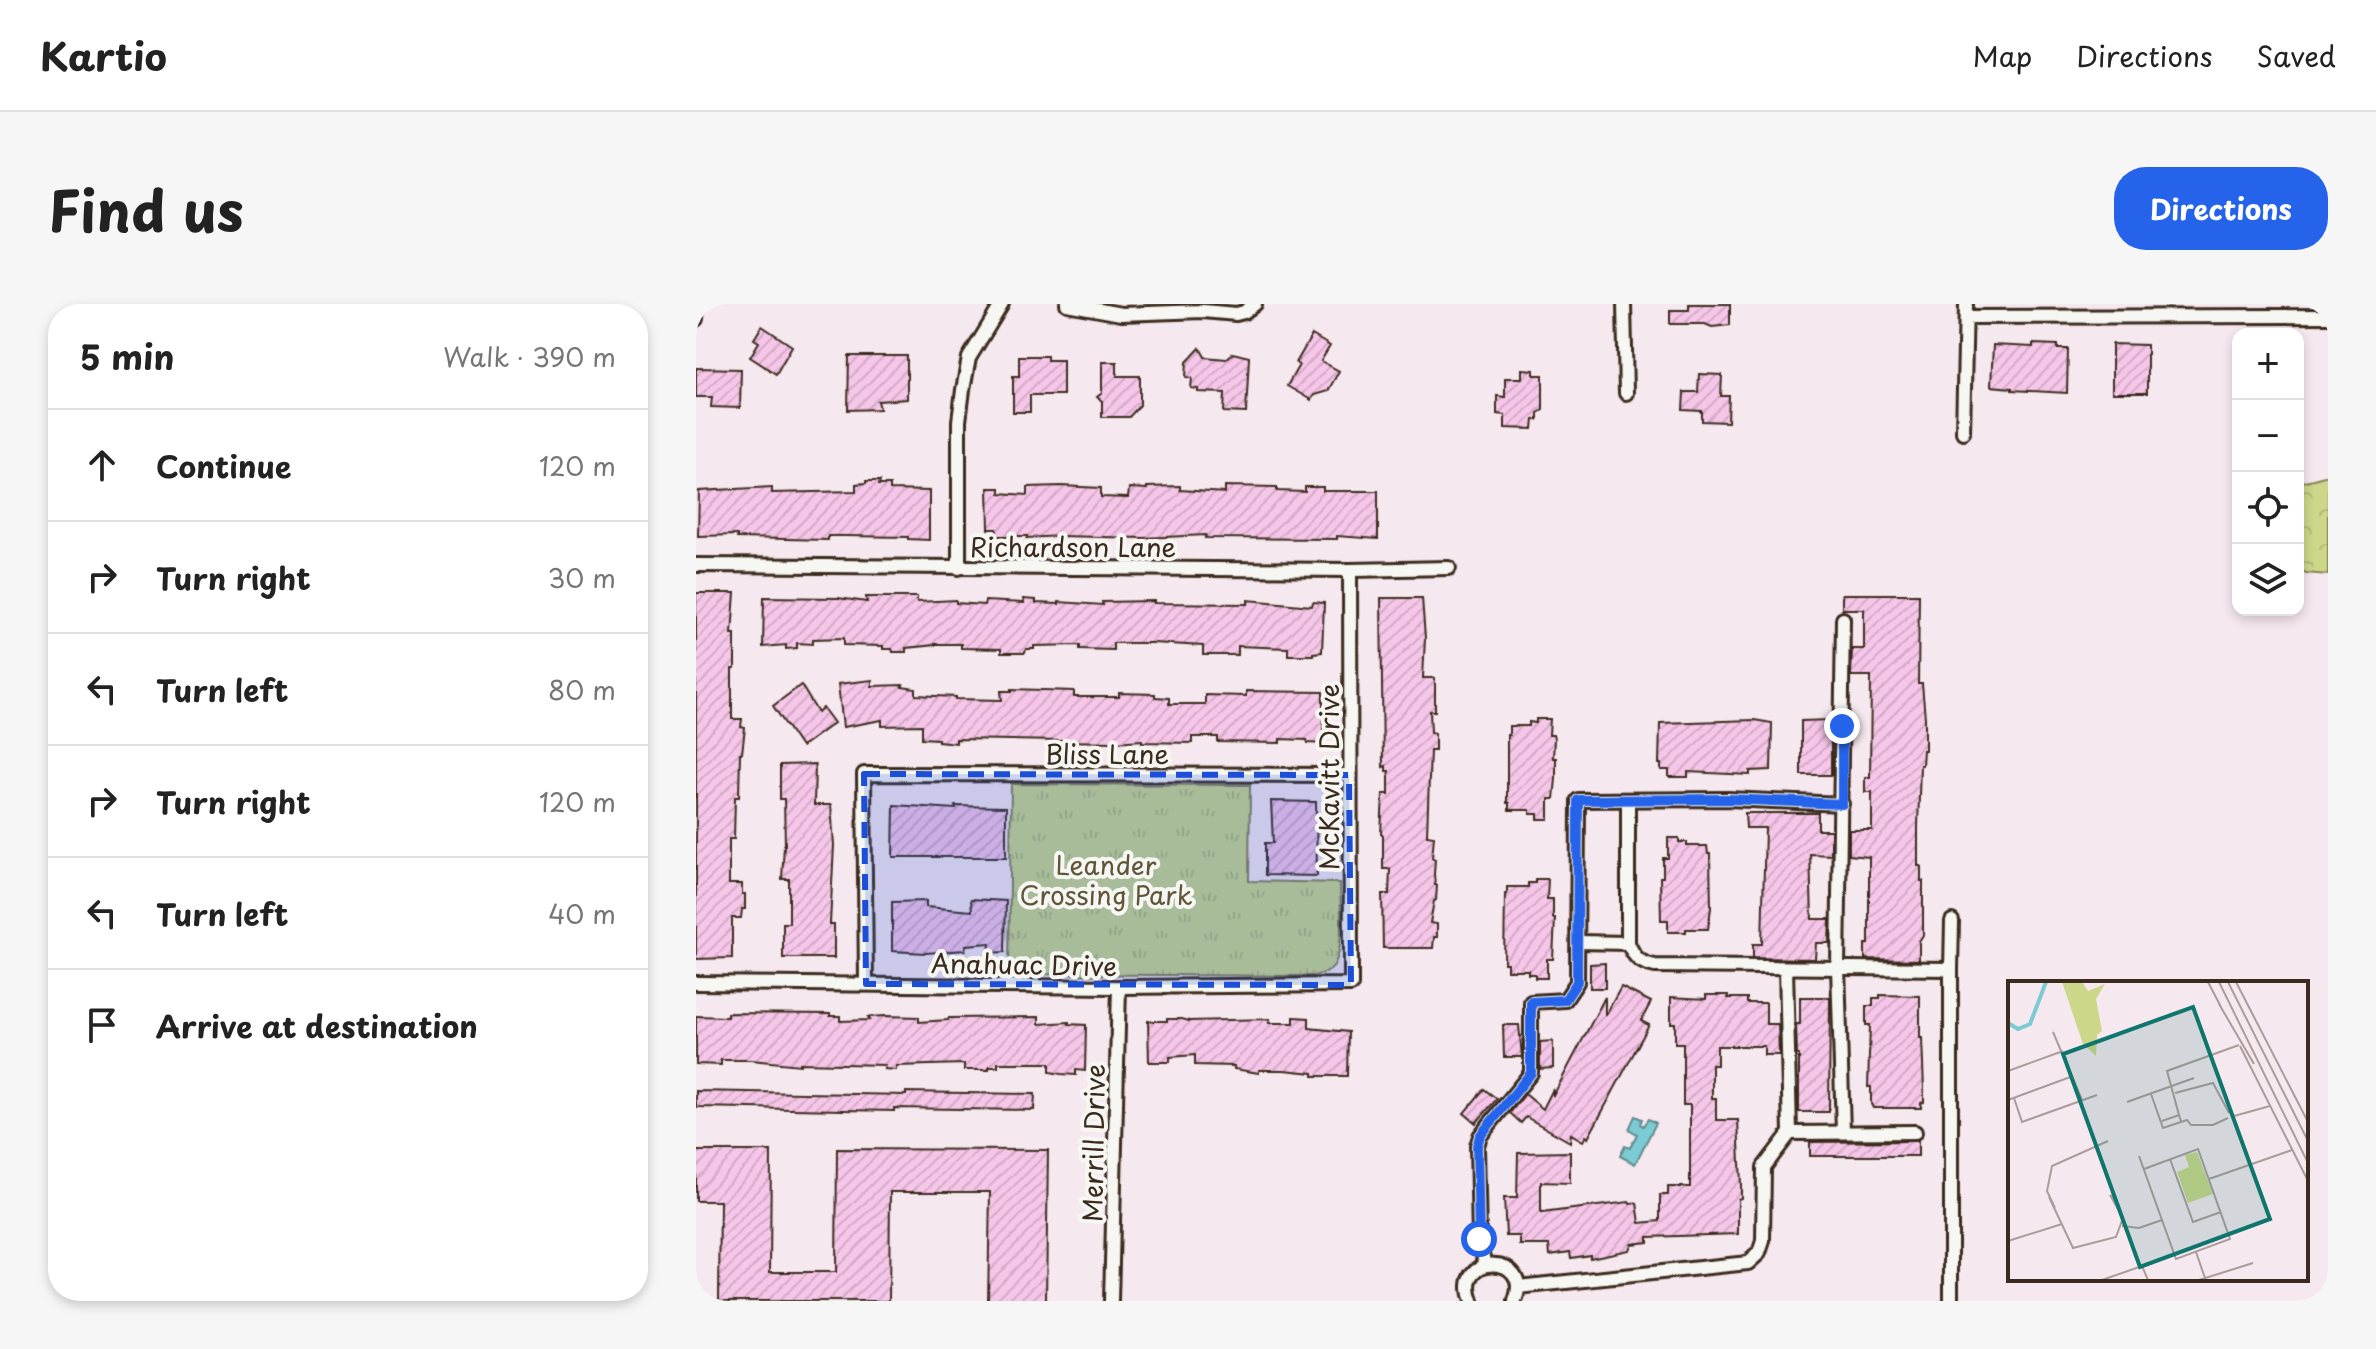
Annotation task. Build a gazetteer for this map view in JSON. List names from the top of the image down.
{
  "streets": {
    "street": [
      "Richardson Lane",
      "Bliss Lane",
      "McKavitt Drive",
      "Anahuac Drive",
      "Merrill Drive"
    ]
  },
  "crossings": [
    ["Richardson Lane", "McKavitt Drive"],
    ["Bliss Lane", "McKavitt Drive"],
    ["Bliss Lane", "Anahuac Drive"],
    ["McKavitt Drive", "Anahuac Drive"],
    ["Anahuac Drive", "Merrill Drive"]
  ],
  "parks": ["Leander Crossing Park"],
  "page": {
    "header": "Kartio",
    "nav": ["Map", "Directions", "Saved"],
    "title": "Find us",
    "buttons": "Directions",
    "heading": ["5 min", "Walk · 390 m"],
    "map_buttons": ["+", "−"],
    "list": [
      ["Continue", "120 m"],
      ["Turn right", "30 m"],
      ["Turn left", "80 m"],
      ["Turn right", "120 m"],
      ["Turn left", "40 m"],
      "Arrive at destination"
    ]
  }
}
